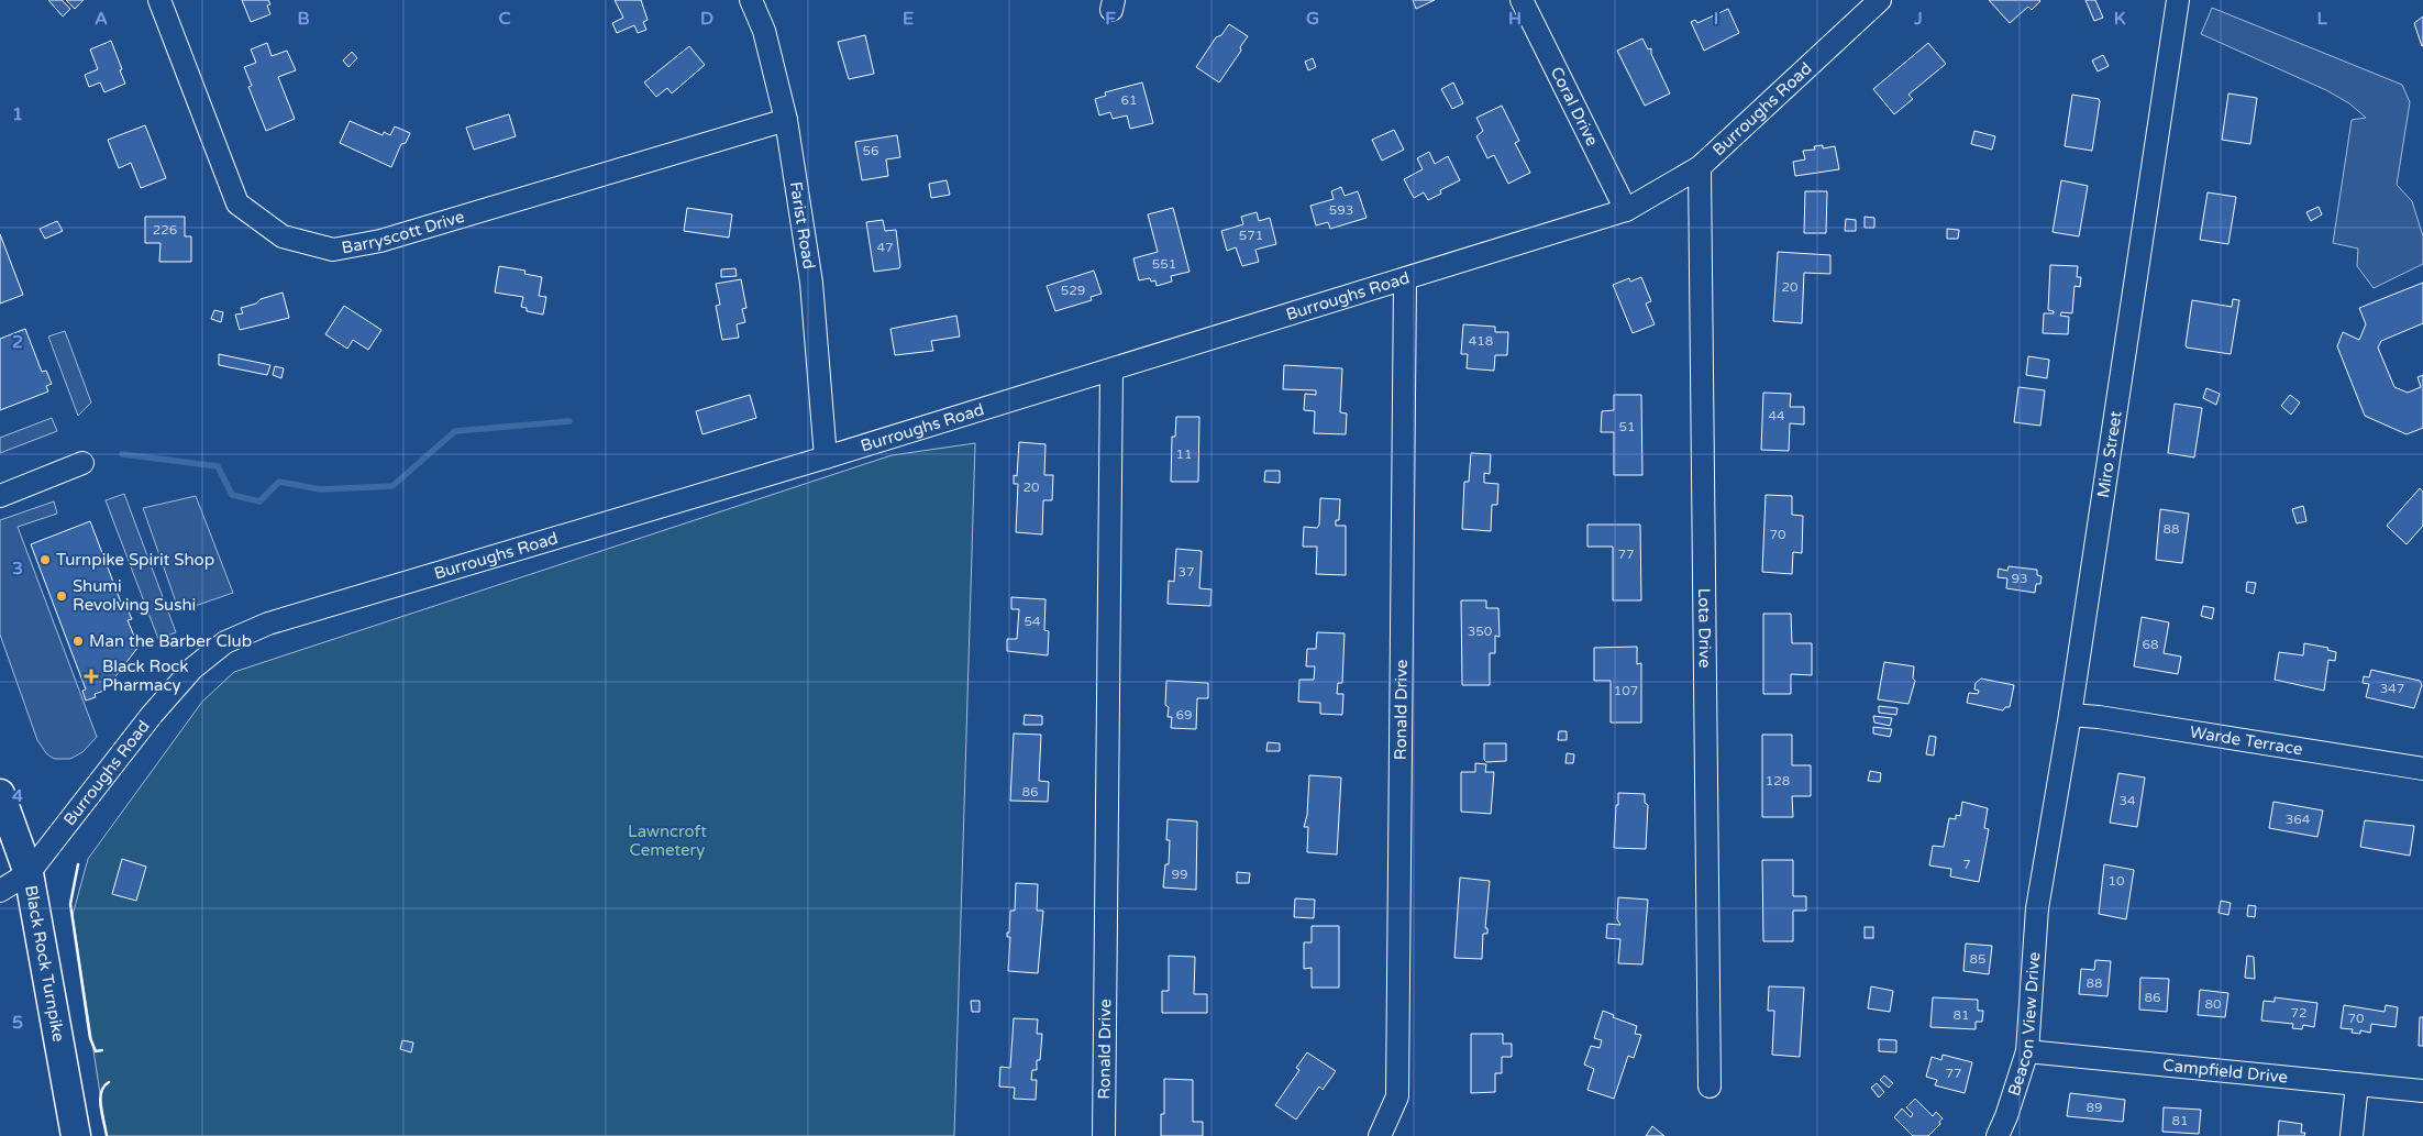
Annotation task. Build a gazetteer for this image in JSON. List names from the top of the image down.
{
  "streets": {
    "main road": ["Black Rock Turnpike"],
    "street": [
      "Coral Drive",
      "Burroughs Road",
      "Farist Road",
      "Barryscott Drive",
      "Miro Street",
      "Lota Drive",
      "Ronald Drive",
      "Warde Terrace",
      "Beacon View Drive",
      "Campfield Drive"
    ]
  },
  "crossings": [
    ["Coral Drive", "Burroughs Road"],
    ["Burroughs Road", "Farist Road"],
    ["Burroughs Road", "Lota Drive"],
    ["Burroughs Road", "Ronald Drive"],
    ["Burroughs Road", "Black Rock Turnpike"],
    ["Farist Road", "Barryscott Drive"],
    ["Miro Street", "Warde Terrace"],
    ["Miro Street", "Beacon View Drive"],
    ["Beacon View Drive", "Campfield Drive"]
  ],
  "parks": ["Lawncroft Cemetery"],
  "places": {
    "other": ["Turnpike Spirit Shop", "Shumi Revolving Sushi", "Man the Barber Club"],
    "health": ["Black Rock Pharmacy"]
  },
  "house_numbers": [
    "61",
    "56",
    "593",
    "226",
    "571",
    "47",
    "551",
    "20",
    "529",
    "418",
    "44",
    "51",
    "11",
    "20",
    "88",
    "70",
    "77",
    "37",
    "93",
    "54",
    "350",
    "68",
    "347",
    "107",
    "69",
    "128",
    "86",
    "34",
    "364",
    "7",
    "99",
    "10",
    "85",
    "88",
    "86",
    "80",
    "72",
    "81",
    "70",
    "77",
    "89",
    "81"
  ],
  "grid": {
    "columns": [
      "A",
      "B",
      "C",
      "D",
      "E",
      "F",
      "G",
      "H",
      "I",
      "J",
      "K",
      "L"
    ],
    "rows": [
      "1",
      "2",
      "3",
      "4",
      "5"
    ]
  }
}
